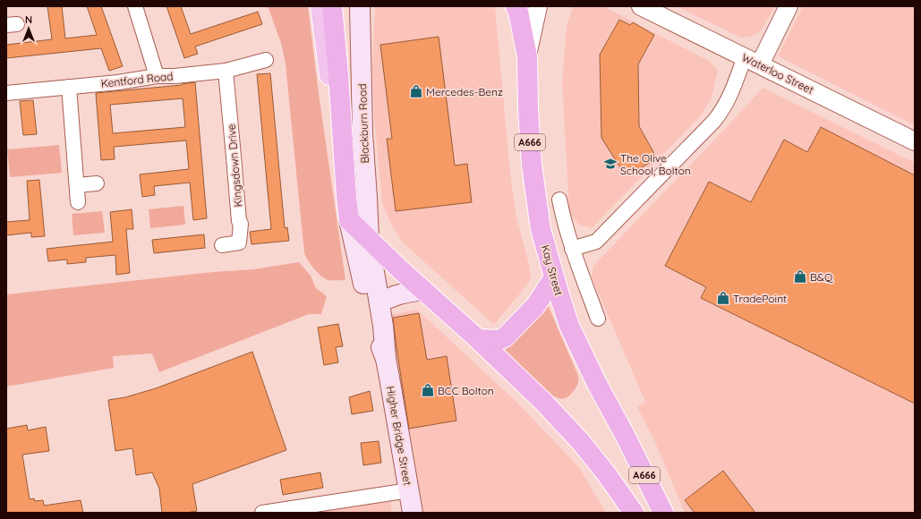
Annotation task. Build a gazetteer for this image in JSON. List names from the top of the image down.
{
  "streets": {
    "highway": ["Blackburn Road", "A666", "Kay Street"],
    "main road": ["Higher Bridge Street"],
    "street": ["Waterloo Street", "Kentford Road", "Kingsdown Drive"]
  },
  "crossings": [
    ["Kentford Road", "Kingsdown Drive"],
    ["Blackburn Road", "A666"],
    ["Blackburn Road", "Higher Bridge Street"],
    ["A666", "Higher Bridge Street"]
  ],
  "places": {
    "shop": [
      "Mercedes-Benz",
      "B&Q",
      "TradePoint",
      "BCC Bolton"
    ],
    "school or university": ["The Olive School, Bolton"]
  },
  "north": "top"
}
